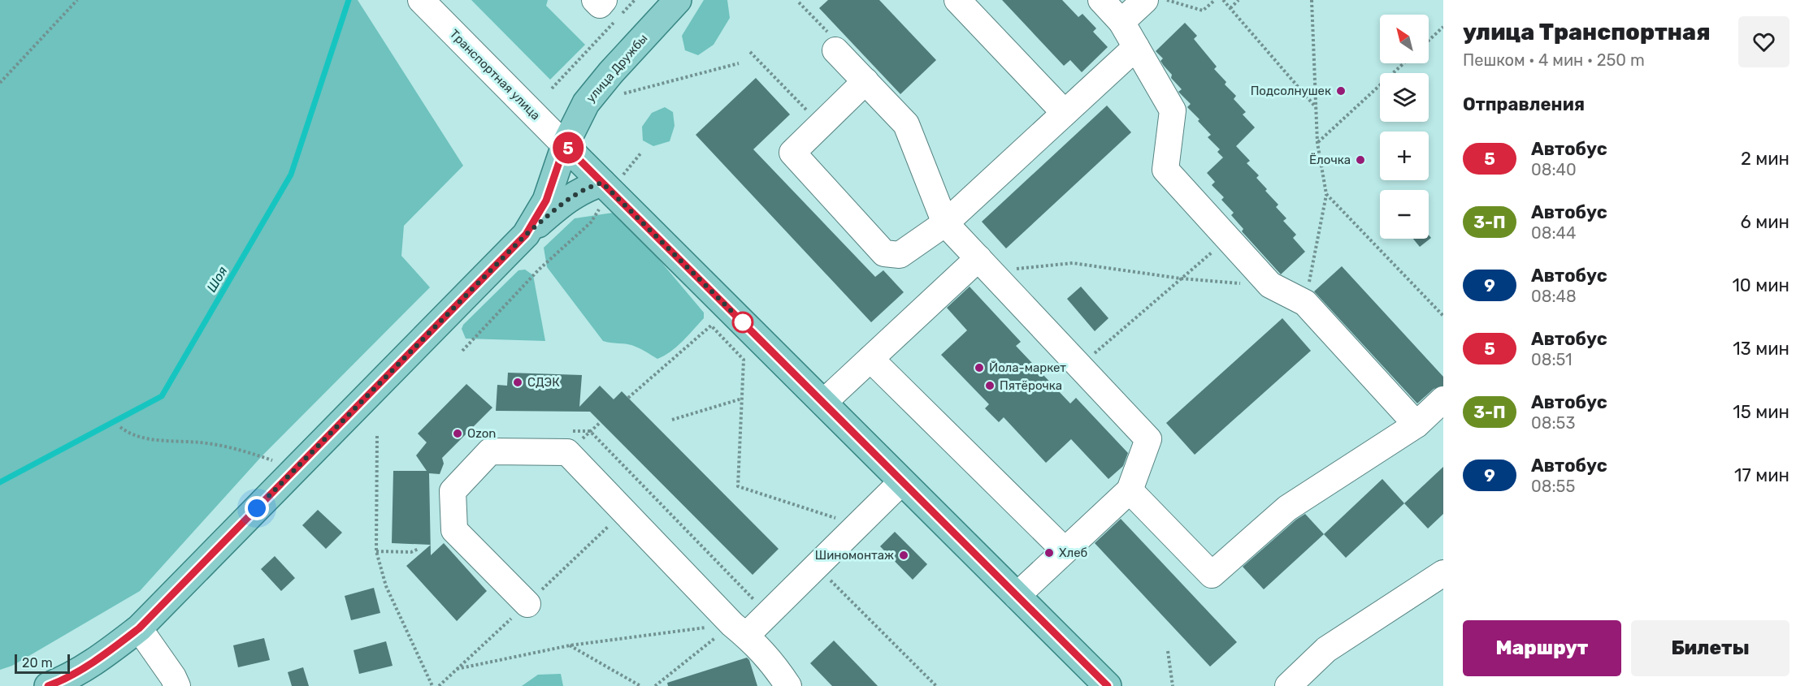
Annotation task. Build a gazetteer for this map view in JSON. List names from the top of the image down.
{
  "streets": {
    "main road": ["улица Дружбы", "Транспортная улица"]
  },
  "crossings": [
    ["улица Дружбы", "Транспортная улица"]
  ],
  "water": ["Шоя"],
  "places": [
    "Подсолнушек",
    "Ёлочка",
    "Йола-маркет",
    "СДЭК",
    "Пятёрочка",
    "Ozon",
    "Хлеб",
    "Шиномонтаж"
  ],
  "lines": ["bus line 5"],
  "scale_bar": "20 m",
  "north": "top left",
  "page": {
    "on_map": "5",
    "heading": [
      ["улица Транспортная", "Пешком · 4 мин · 250 m"],
      "Отправления"
    ],
    "map_buttons": ["+", "−"],
    "list": [
      {
        "mark": "5",
        "name": "Автобус",
        "note": "08:40",
        "value": "2 мин"
      },
      {
        "mark": "3-П",
        "name": "Автобус",
        "note": "08:44",
        "value": "6 мин"
      },
      {
        "mark": "9",
        "name": "Автобус",
        "note": "08:48",
        "value": "10 мин"
      },
      {
        "mark": "5",
        "name": "Автобус",
        "note": "08:51",
        "value": "13 мин"
      },
      {
        "mark": "3-П",
        "name": "Автобус",
        "note": "08:53",
        "value": "15 мин"
      },
      {
        "mark": "9",
        "name": "Автобус",
        "note": "08:55",
        "value": "17 мин"
      }
    ],
    "buttons": ["Маршрут", "Билеты"],
    "scale": "20 m"
  }
}
